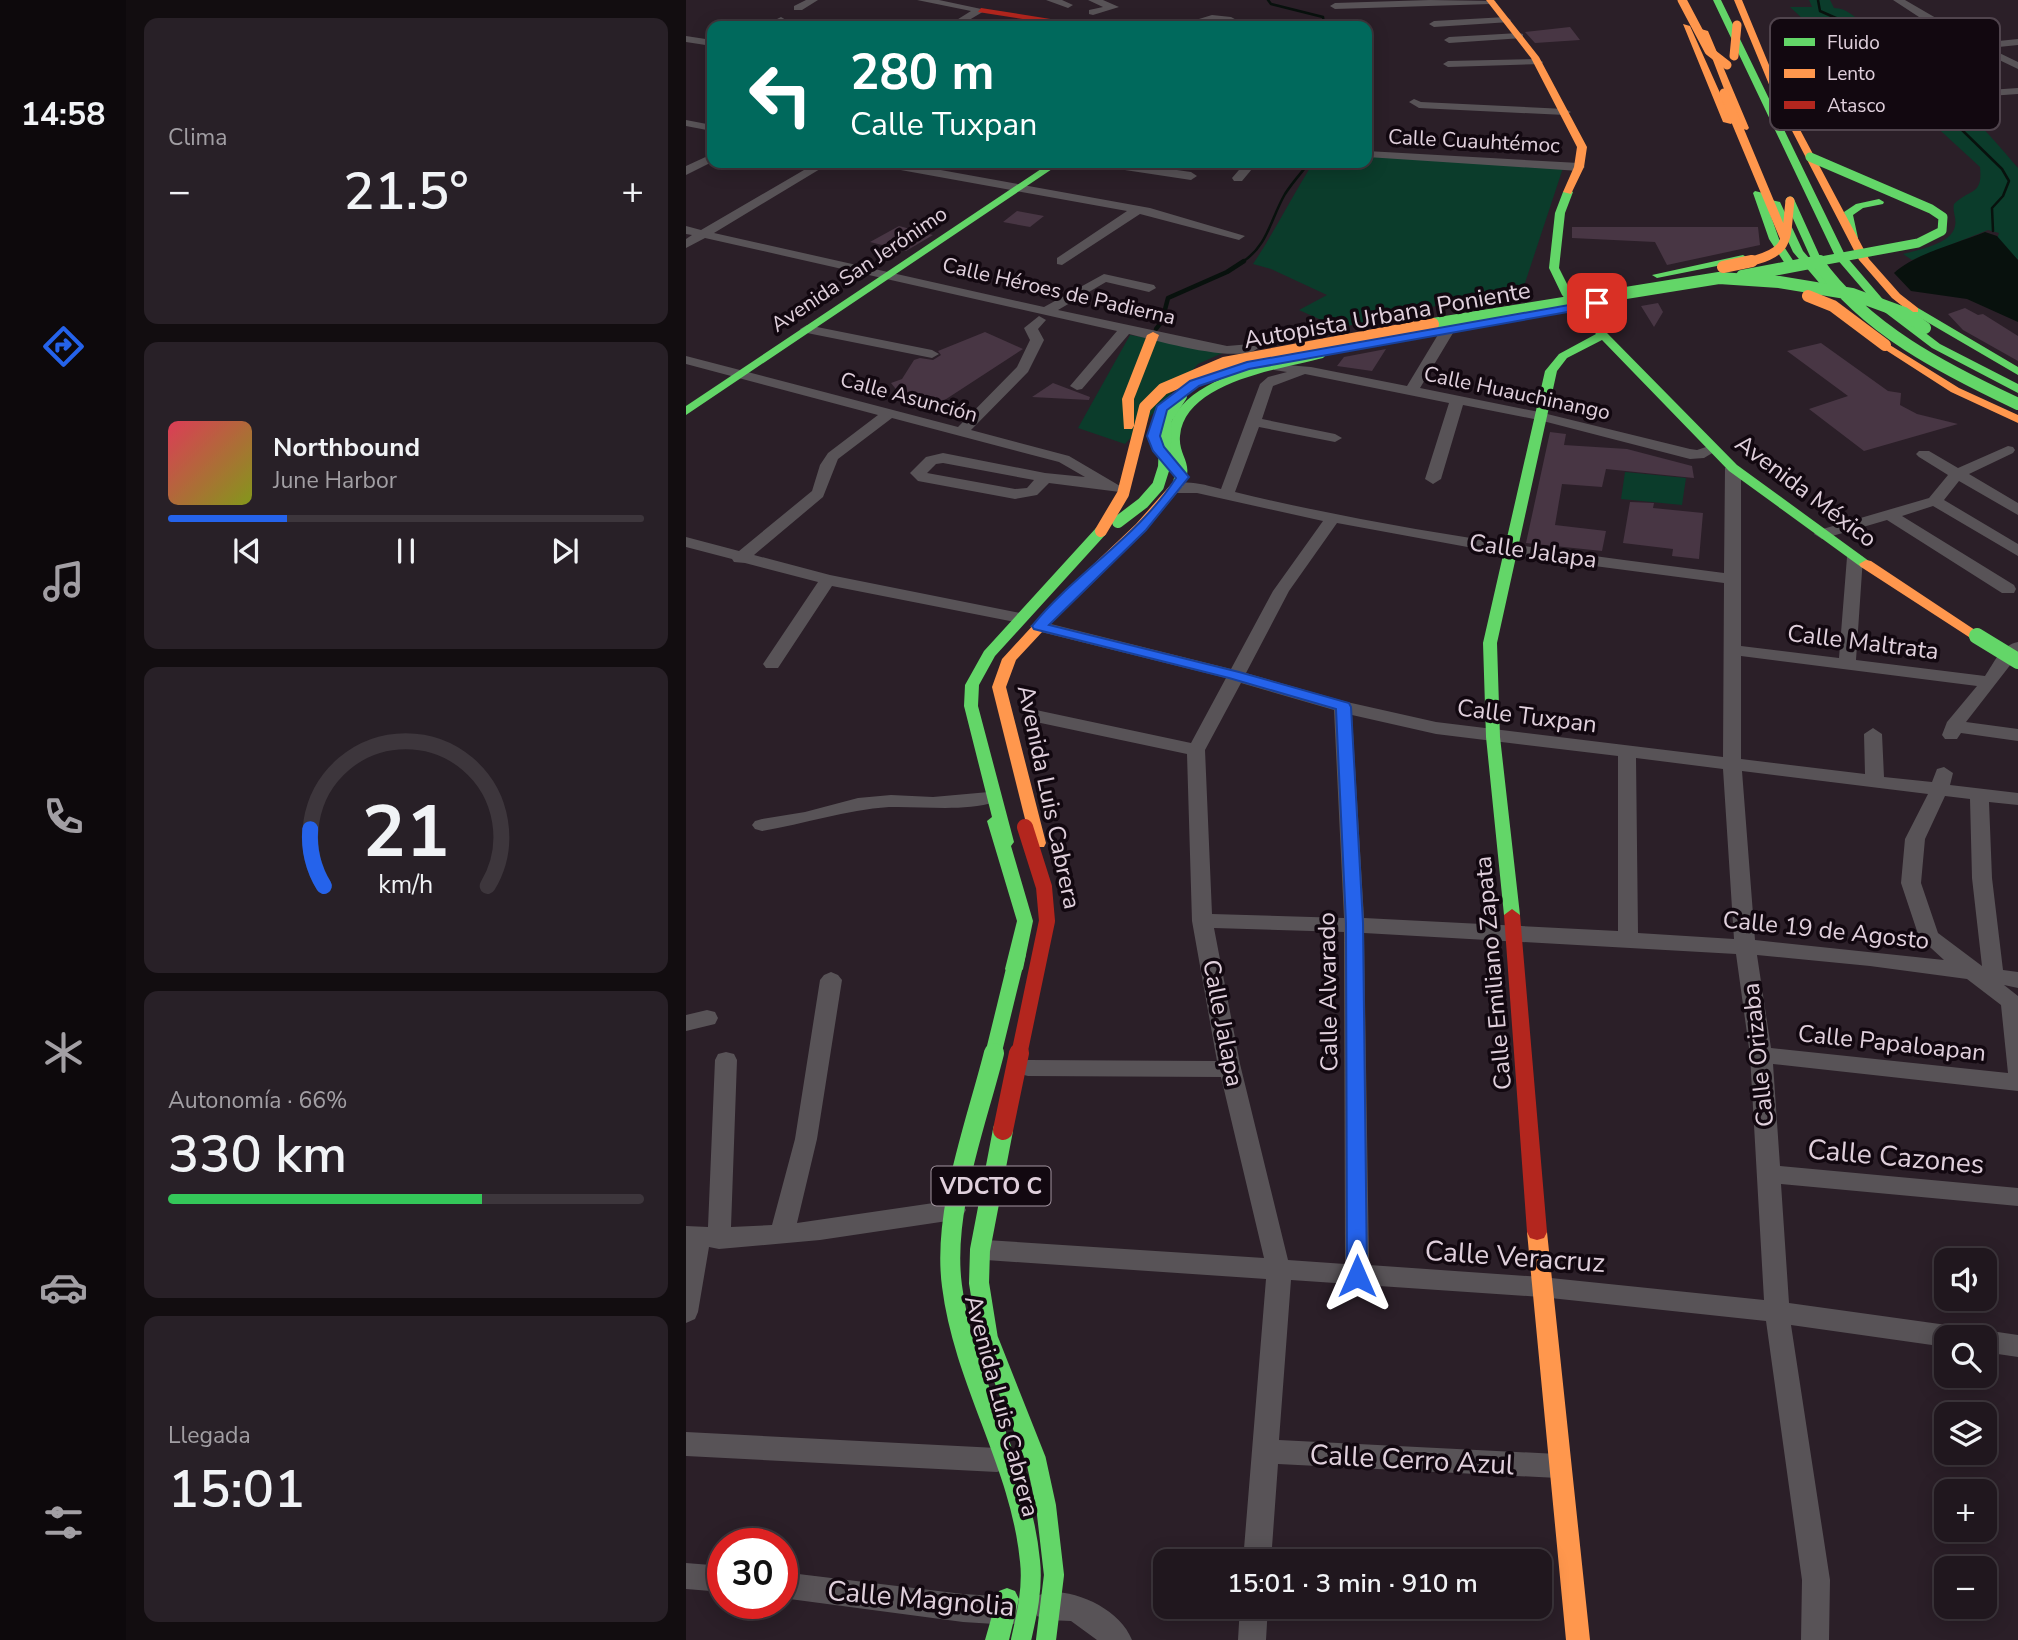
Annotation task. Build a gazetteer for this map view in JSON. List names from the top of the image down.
{
  "streets": {
    "main road": [
      "Avenida San Jerónimo",
      "Autopista Urbana Poniente",
      "Avenida México",
      "Avenida Luis Cabrera",
      "Calle Emiliano Zapata",
      "VDCTO C"
    ],
    "street": [
      "Calle Cuauhtémoc",
      "Calle Héroes de Padierna",
      "Calle Huauchinango",
      "Calle Asunción",
      "Calle Jalapa",
      "Calle Maltrata",
      "Calle Tuxpan",
      "Calle 19 de Agosto",
      "Calle Alvarado",
      "Calle Papaloapan",
      "Calle Orizaba",
      "Calle Cazones",
      "Calle Veracruz",
      "Calle Cerro Azul",
      "Calle Magnolia"
    ]
  },
  "crossings": [
    ["Avenida San Jerónimo", "Calle Héroes de Padierna"],
    ["Avenida San Jerónimo", "Calle Asunción"],
    ["Calle Héroes de Padierna", "Avenida Luis Cabrera"],
    ["Autopista Urbana Poniente", "Avenida México"],
    ["Autopista Urbana Poniente", "Avenida Luis Cabrera"],
    ["Calle Huauchinango", "Avenida México"],
    ["Calle Huauchinango", "Calle Jalapa"],
    ["Calle Huauchinango", "Avenida Luis Cabrera"],
    ["Calle Huauchinango", "Calle Emiliano Zapata"],
    ["Calle Asunción", "Avenida Luis Cabrera"],
    ["Avenida México", "Avenida Luis Cabrera"],
    ["Avenida México", "Calle Emiliano Zapata"],
    ["Avenida México", "Calle Orizaba"],
    ["Calle Jalapa", "Calle Tuxpan"],
    ["Calle Jalapa", "Avenida Luis Cabrera"],
    ["Calle Jalapa", "Calle Emiliano Zapata"],
    ["Calle Jalapa", "Calle Orizaba"],
    ["Calle Jalapa", "Calle Veracruz"],
    ["Calle Jalapa", "Calle Cerro Azul"],
    ["Calle Maltrata", "Calle Orizaba"],
    ["Calle Tuxpan", "Avenida Luis Cabrera"],
    ["Calle Tuxpan", "Calle Emiliano Zapata"],
    ["Calle Tuxpan", "Calle Alvarado"],
    ["Calle Tuxpan", "Calle Orizaba"],
    ["Avenida Luis Cabrera", "Calle Veracruz"],
    ["Avenida Luis Cabrera", "Calle Magnolia"],
    ["Calle 19 de Agosto", "Calle Emiliano Zapata"],
    ["Calle 19 de Agosto", "Calle Orizaba"],
    ["Calle Emiliano Zapata", "Calle Veracruz"],
    ["Calle Emiliano Zapata", "Calle Cerro Azul"],
    ["Calle Alvarado", "Calle Veracruz"],
    ["Calle Papaloapan", "Calle Orizaba"],
    ["Calle Orizaba", "Calle Cazones"],
    ["Calle Orizaba", "Calle Veracruz"]
  ],
  "legend": ["Fluido", "Lento", "Atasco"],
  "page": {
    "tabs": "14:58",
    "tile": [
      "Clima",
      ["Autonomía · 66%", "330 km"],
      ["Llegada", "15:01"]
    ],
    "turn": ["280 m", "Calle Tuxpan"],
    "heat": ["−", "21.5°", "+"],
    "song": ["Northbound", "June Harbor"],
    "map_buttons": ["+", "−"],
    "limit": "30",
    "trip": "15:01 · 3 min · 910 m",
    "gauge": ["21", "km/h"]
  }
}
